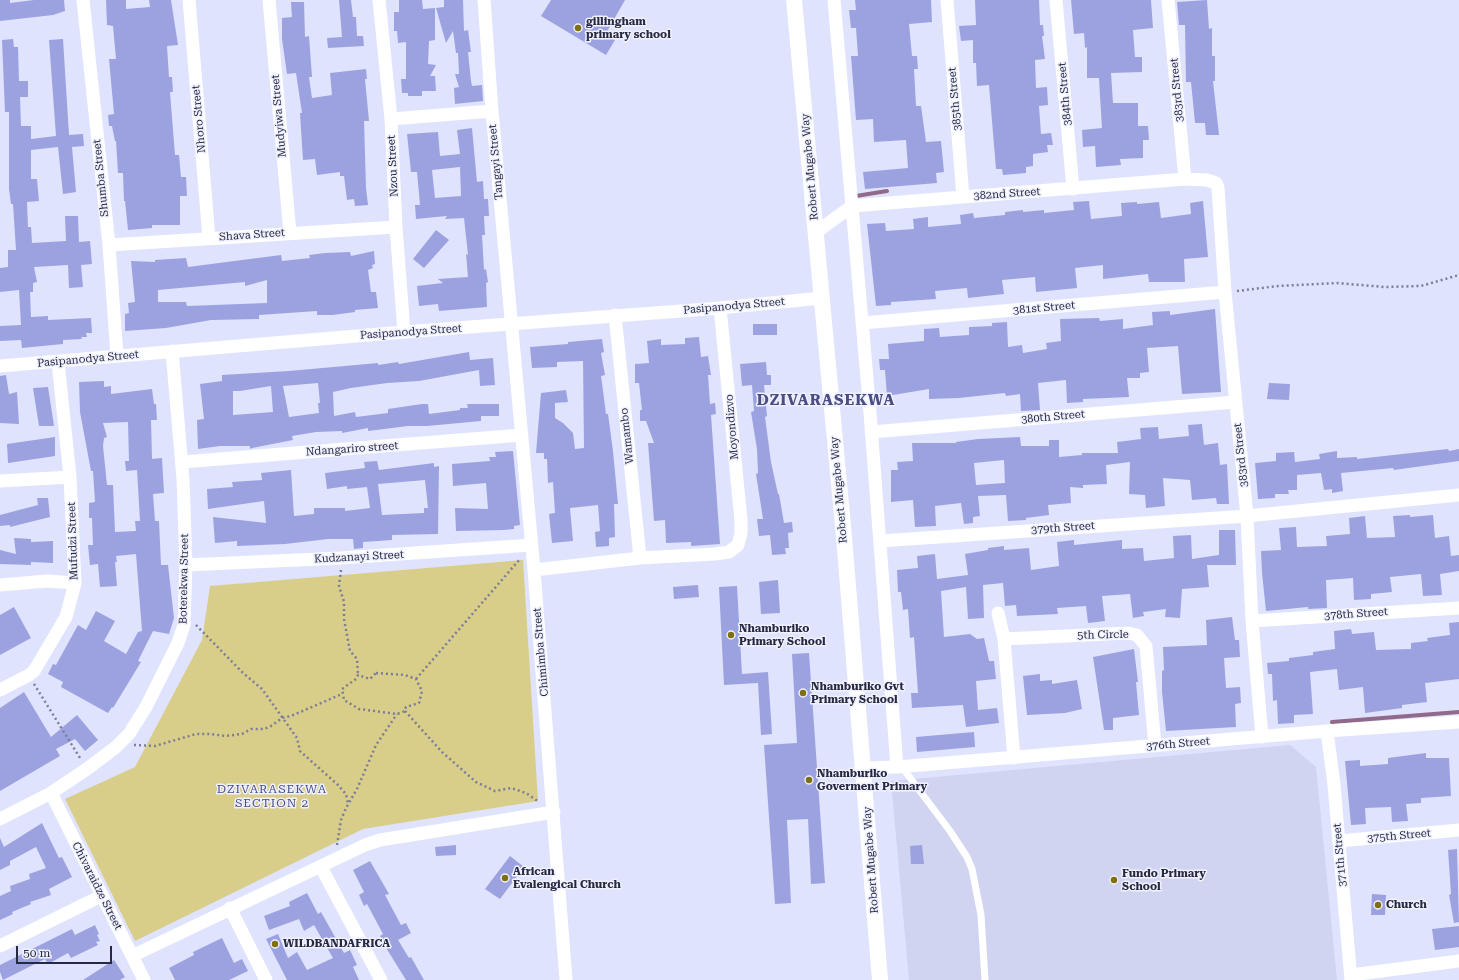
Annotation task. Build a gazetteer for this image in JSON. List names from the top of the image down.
{
  "streets": {
    "street": [
      "383rd Street",
      "384th Street",
      "385th Street",
      "Mudyiwa Street",
      "Nhoro Street",
      "Tangayi Street",
      "Nzou Street",
      "Robert Mugabe Way",
      "Shumba Street",
      "382nd Street",
      "Shava Street",
      "Pasipanodya Street",
      "381st Street",
      "380th Street",
      "Moyondizvo",
      "Wamambo",
      "Ndangariro street",
      "379th Street",
      "Mufudzi Street",
      "Kudzanayi Street",
      "Boterekwa Street",
      "378th Street",
      "5th Circle",
      "Chimimba Street",
      "376th Street",
      "375th Street",
      "371th Street",
      "Chivaraidze Street"
    ]
  },
  "crossings": [
    ["383rd Street", "382nd Street"],
    ["383rd Street", "381st Street"],
    ["383rd Street", "380th Street"],
    ["383rd Street", "379th Street"],
    ["383rd Street", "378th Street"],
    ["383rd Street", "376th Street"],
    ["384th Street", "382nd Street"],
    ["385th Street", "382nd Street"],
    ["Mudyiwa Street", "Shava Street"],
    ["Nhoro Street", "Shava Street"],
    ["Tangayi Street", "Pasipanodya Street"],
    ["Tangayi Street", "Chimimba Street"],
    ["Nzou Street", "Shava Street"],
    ["Nzou Street", "Pasipanodya Street"],
    ["Robert Mugabe Way", "Pasipanodya Street"],
    ["Robert Mugabe Way", "376th Street"],
    ["Shumba Street", "Shava Street"],
    ["Shumba Street", "Pasipanodya Street"],
    ["Pasipanodya Street", "Moyondizvo"],
    ["Pasipanodya Street", "Wamambo"],
    ["Pasipanodya Street", "Mufudzi Street"],
    ["Pasipanodya Street", "Boterekwa Street"],
    ["Pasipanodya Street", "Chimimba Street"],
    ["Moyondizvo", "Wamambo"],
    ["Ndangariro street", "Boterekwa Street"],
    ["Ndangariro street", "Chimimba Street"],
    ["Kudzanayi Street", "Boterekwa Street"],
    ["Kudzanayi Street", "Chimimba Street"],
    ["Boterekwa Street", "Chivaraidze Street"],
    ["5th Circle", "376th Street"],
    ["376th Street", "371th Street"],
    ["375th Street", "371th Street"]
  ],
  "districts": ["DZIVARASEKWA", "DZIVARASEKWA SECTION 2"],
  "places": [
    "gillingham primary school",
    "Nhamburiko Primary School",
    "Nhamburiko Gvt Primary School",
    "Nhamburiko Goverment Primary",
    "African Evalengical Church",
    "Fundo Primary School",
    "Church",
    "WILDBANDAFRICA"
  ],
  "scale_bar": "50 m"
}
